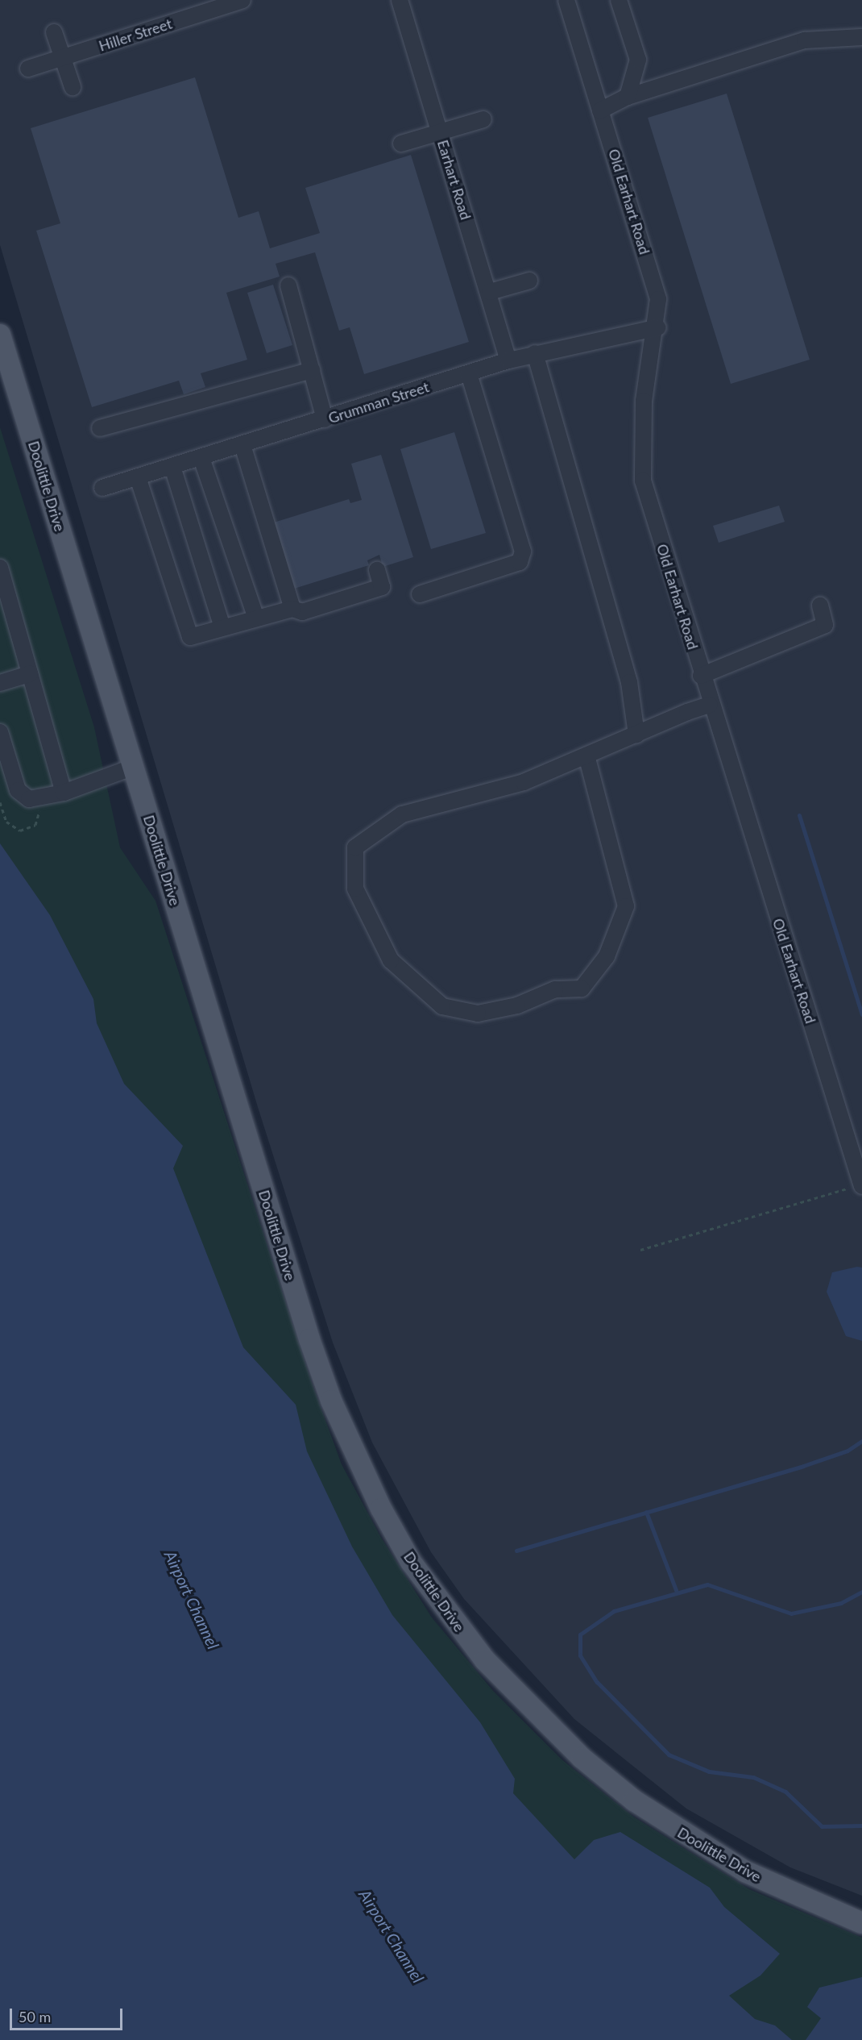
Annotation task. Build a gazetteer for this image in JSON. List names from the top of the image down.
{
  "streets": {
    "main road": ["Doolittle Drive"],
    "street": [
      "Hiller Street",
      "Earhart Road",
      "Old Earhart Road",
      "Grumman Street"
    ]
  },
  "crossings": [
    ["Earhart Road", "Grumman Street"],
    ["Old Earhart Road", "Grumman Street"]
  ],
  "water": ["Airport Channel"],
  "scale_bar": "50 m"
}
